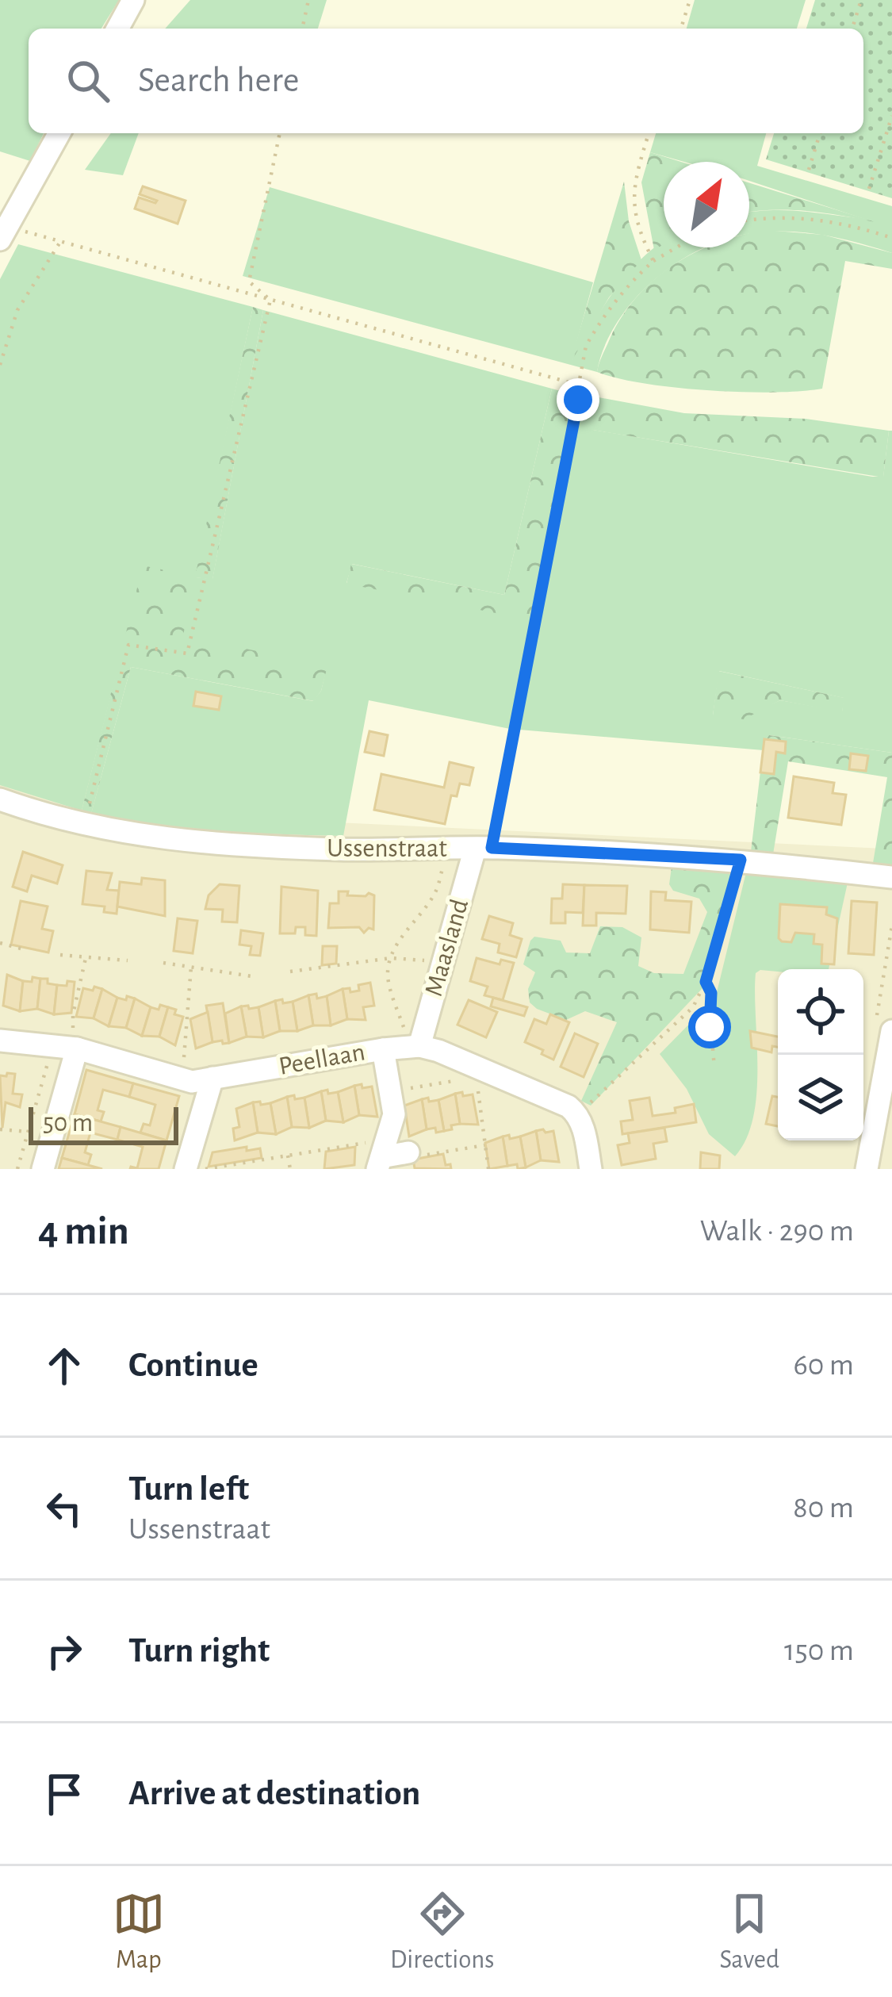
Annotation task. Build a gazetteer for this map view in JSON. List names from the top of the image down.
{
  "streets": {
    "street": ["Ussenstraat", "Maasland", "Peellaan"]
  },
  "crossings": [
    ["Ussenstraat", "Maasland"],
    ["Maasland", "Peellaan"]
  ],
  "scale_bar": "50 m",
  "north": "top right",
  "page": {
    "search": "Search here",
    "scale": "50 m",
    "heading": ["4 min", "Walk · 290 m"],
    "list": [
      ["Continue", "60 m"],
      ["Turn left", "Ussenstraat", "80 m"],
      ["Turn right", "150 m"],
      "Arrive at destination"
    ],
    "nav": ["Map", "Directions", "Saved"]
  }
}
